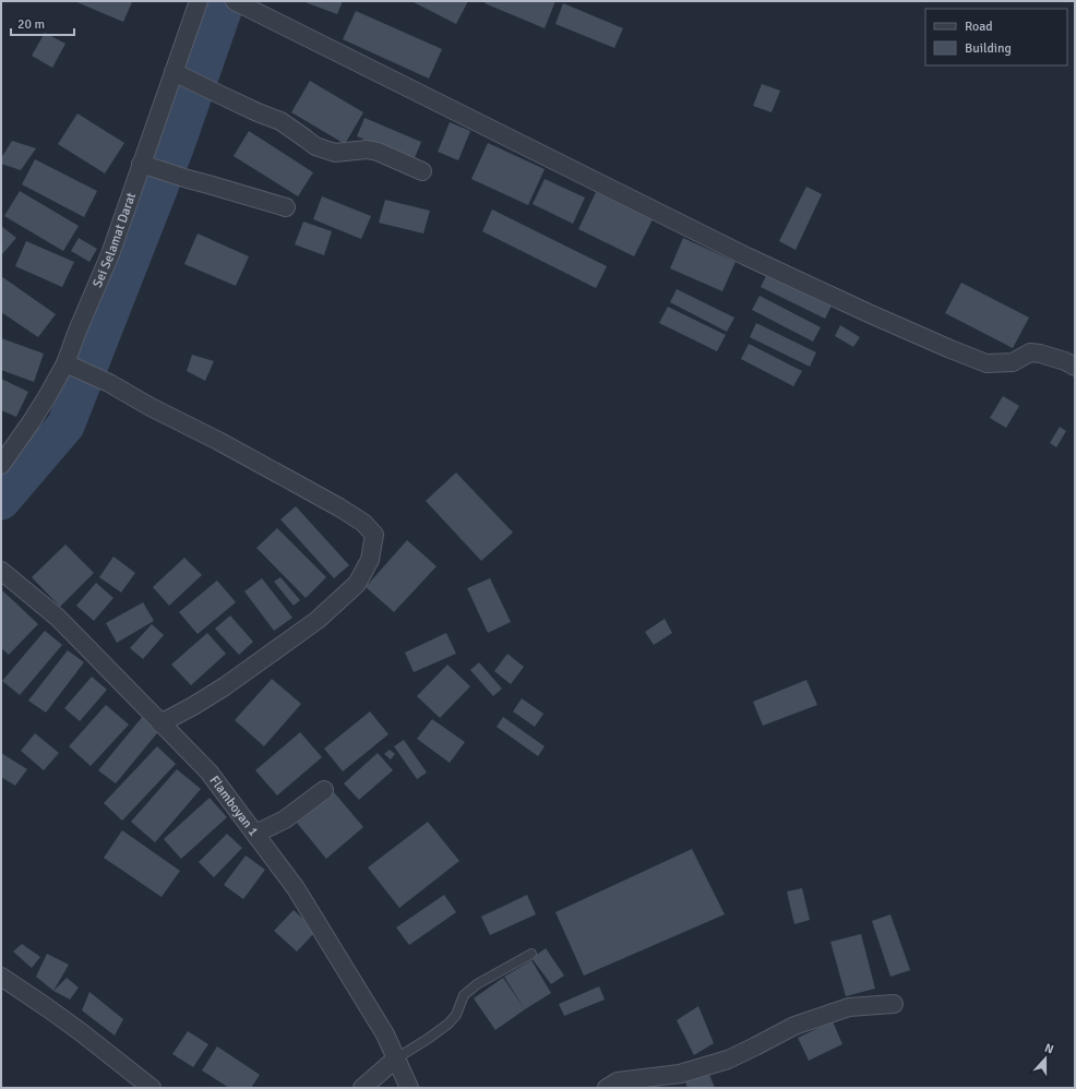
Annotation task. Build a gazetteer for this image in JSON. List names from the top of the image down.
{
  "streets": {
    "street": ["Sei Selamat Darat", "Flamboyan 1"]
  },
  "legend": ["Road", "Building"],
  "scale_bar": "20 m",
  "north": "top"
}
